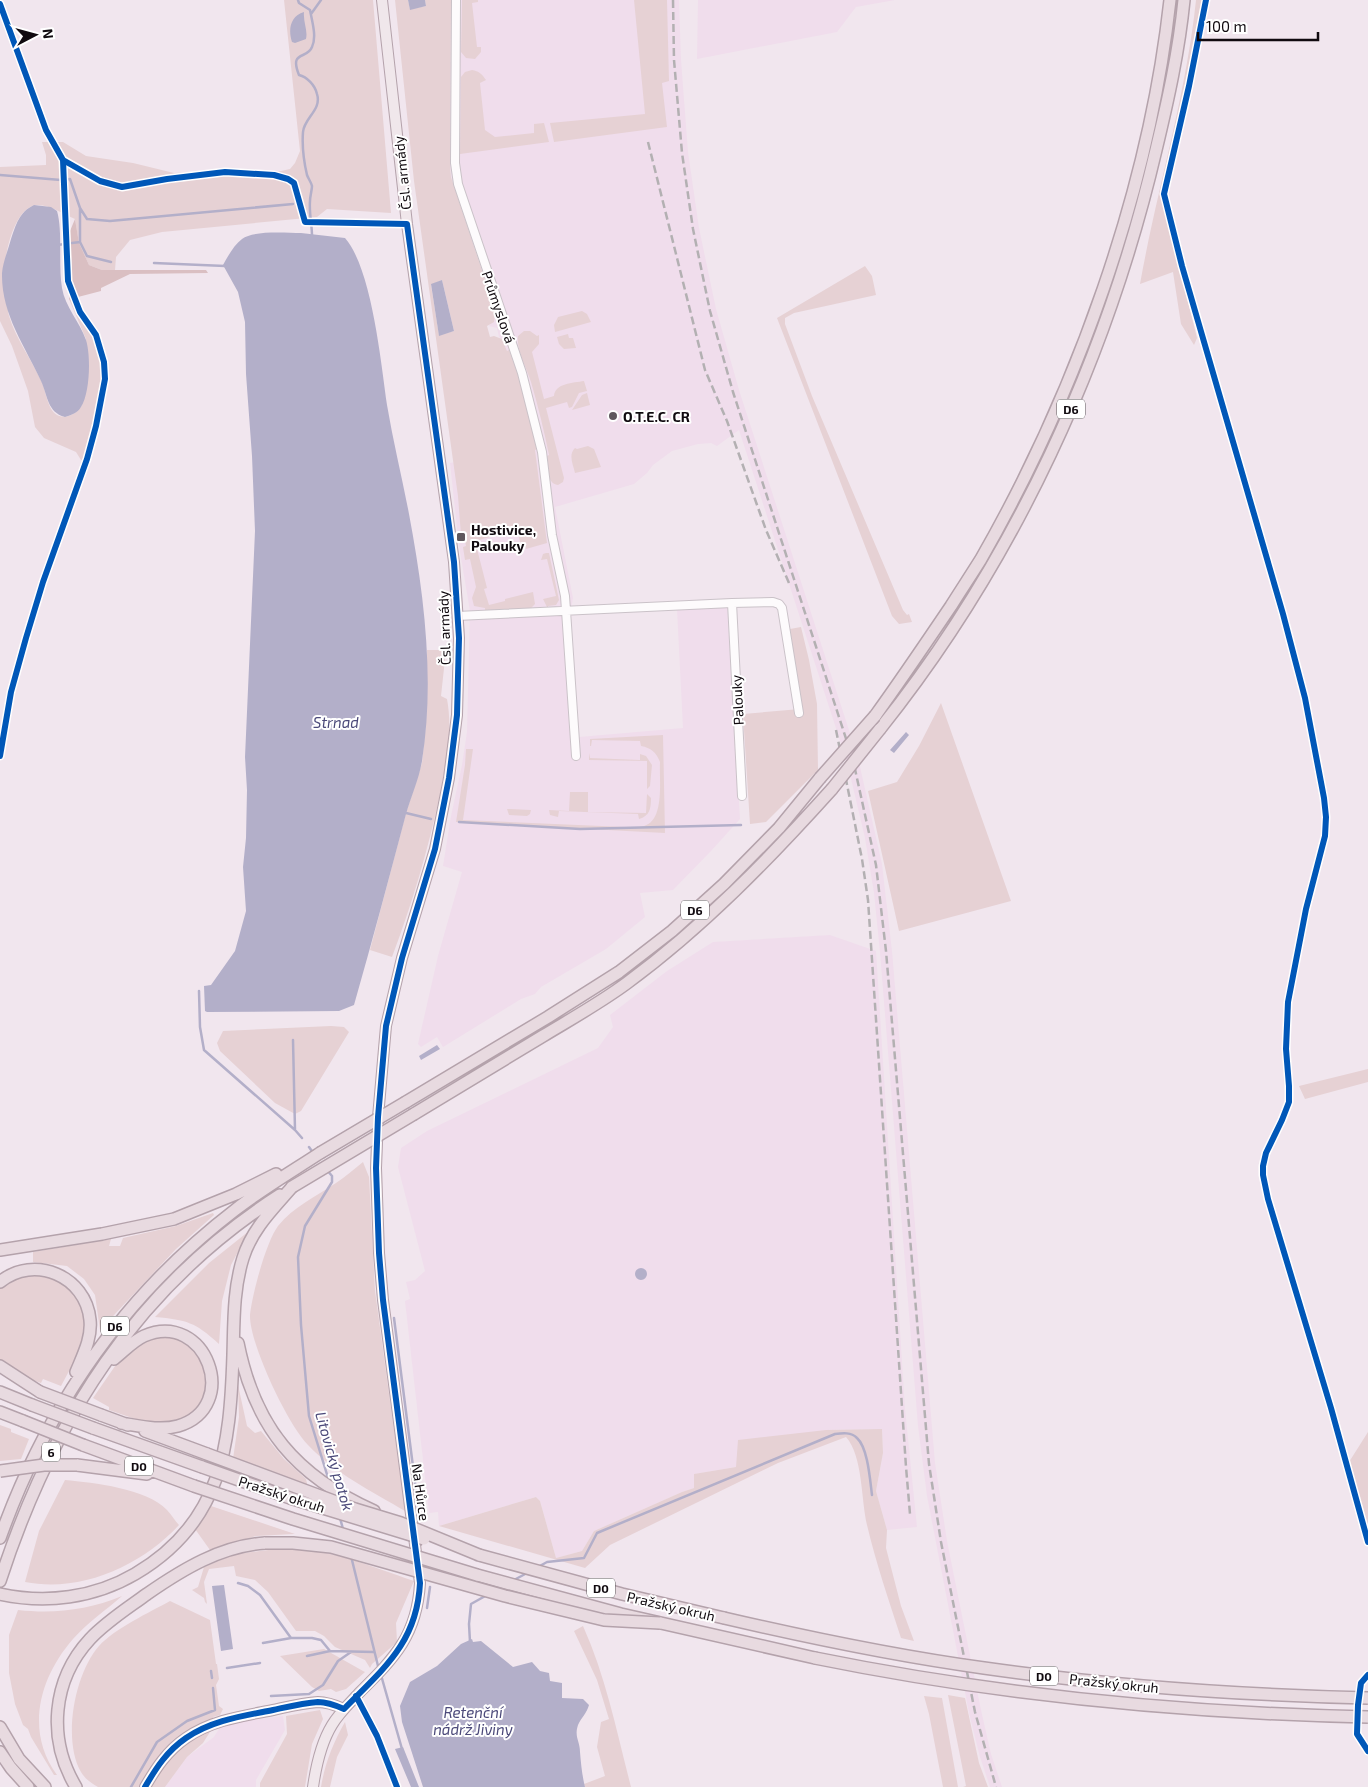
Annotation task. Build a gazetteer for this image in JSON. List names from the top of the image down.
{
  "streets": {
    "highway": [
      "D6",
      "6",
      "D0",
      "Pražský okruh"
    ],
    "main road": ["Čsl. armády", "Na Hůrce"],
    "street": ["Průmyslová", "Palouky"]
  },
  "crossings": [
    ["Čsl. armády", "Na Hůrce"],
    ["D6", "6"]
  ],
  "water": ["Strnad", "Litovický potok", "Retenční nádrž Jiviny"],
  "places": {
    "other": ["O.T.E.C. CR"],
    "transit": ["Hostivice, Palouky"]
  },
  "scale_bar": "100 m",
  "north": "right"
}
